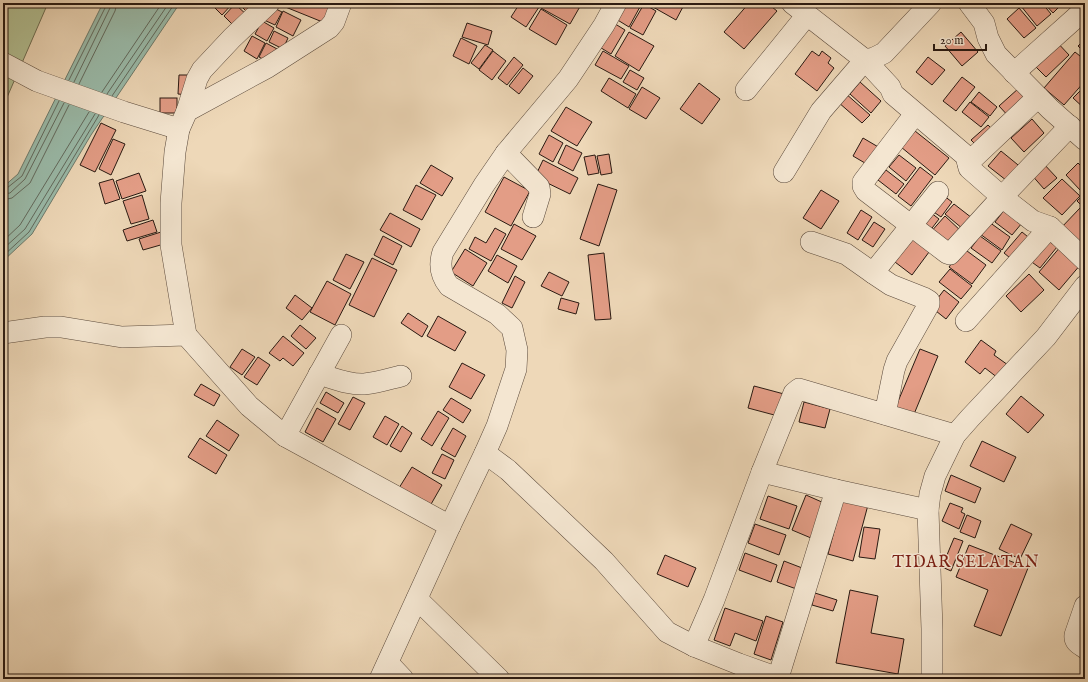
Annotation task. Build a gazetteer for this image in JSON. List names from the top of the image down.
{
  "districts": ["TIDAR SELATAN"],
  "scale_bar": "20 m"
}
